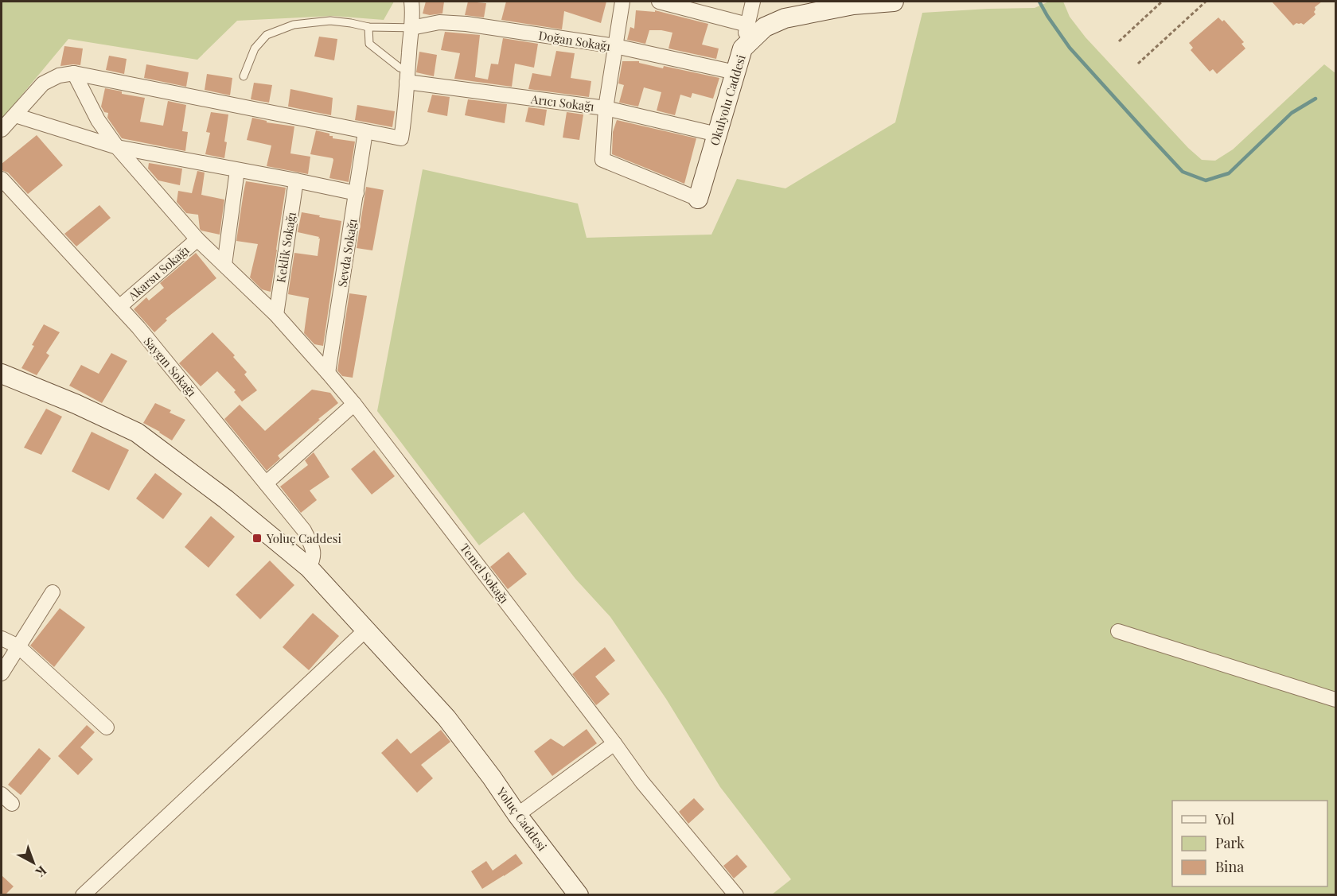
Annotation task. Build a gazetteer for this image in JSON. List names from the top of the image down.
{
  "streets": {
    "street": [
      "Doğan Sokağı",
      "Okulyolu Caddesi",
      "Arıcı Sokağı",
      "Keklik Sokağı",
      "Sevda Sokağı",
      "Akarsu Sokağı",
      "Saygın Sokağı",
      "Temel Sokağı",
      "Yoluç Caddesi"
    ]
  },
  "crossings": [
    ["Doğan Sokağı", "Okulyolu Caddesi"],
    ["Okulyolu Caddesi", "Arıcı Sokağı"],
    ["Keklik Sokağı", "Temel Sokağı"],
    ["Sevda Sokağı", "Temel Sokağı"],
    ["Akarsu Sokağı", "Saygın Sokağı"],
    ["Akarsu Sokağı", "Temel Sokağı"],
    ["Saygın Sokağı", "Yoluç Caddesi"]
  ],
  "places": {
    "transit": ["Yoluç Caddesi"]
  },
  "legend": ["Yol", "Park", "Bina"],
  "north": "bottom right"
}
